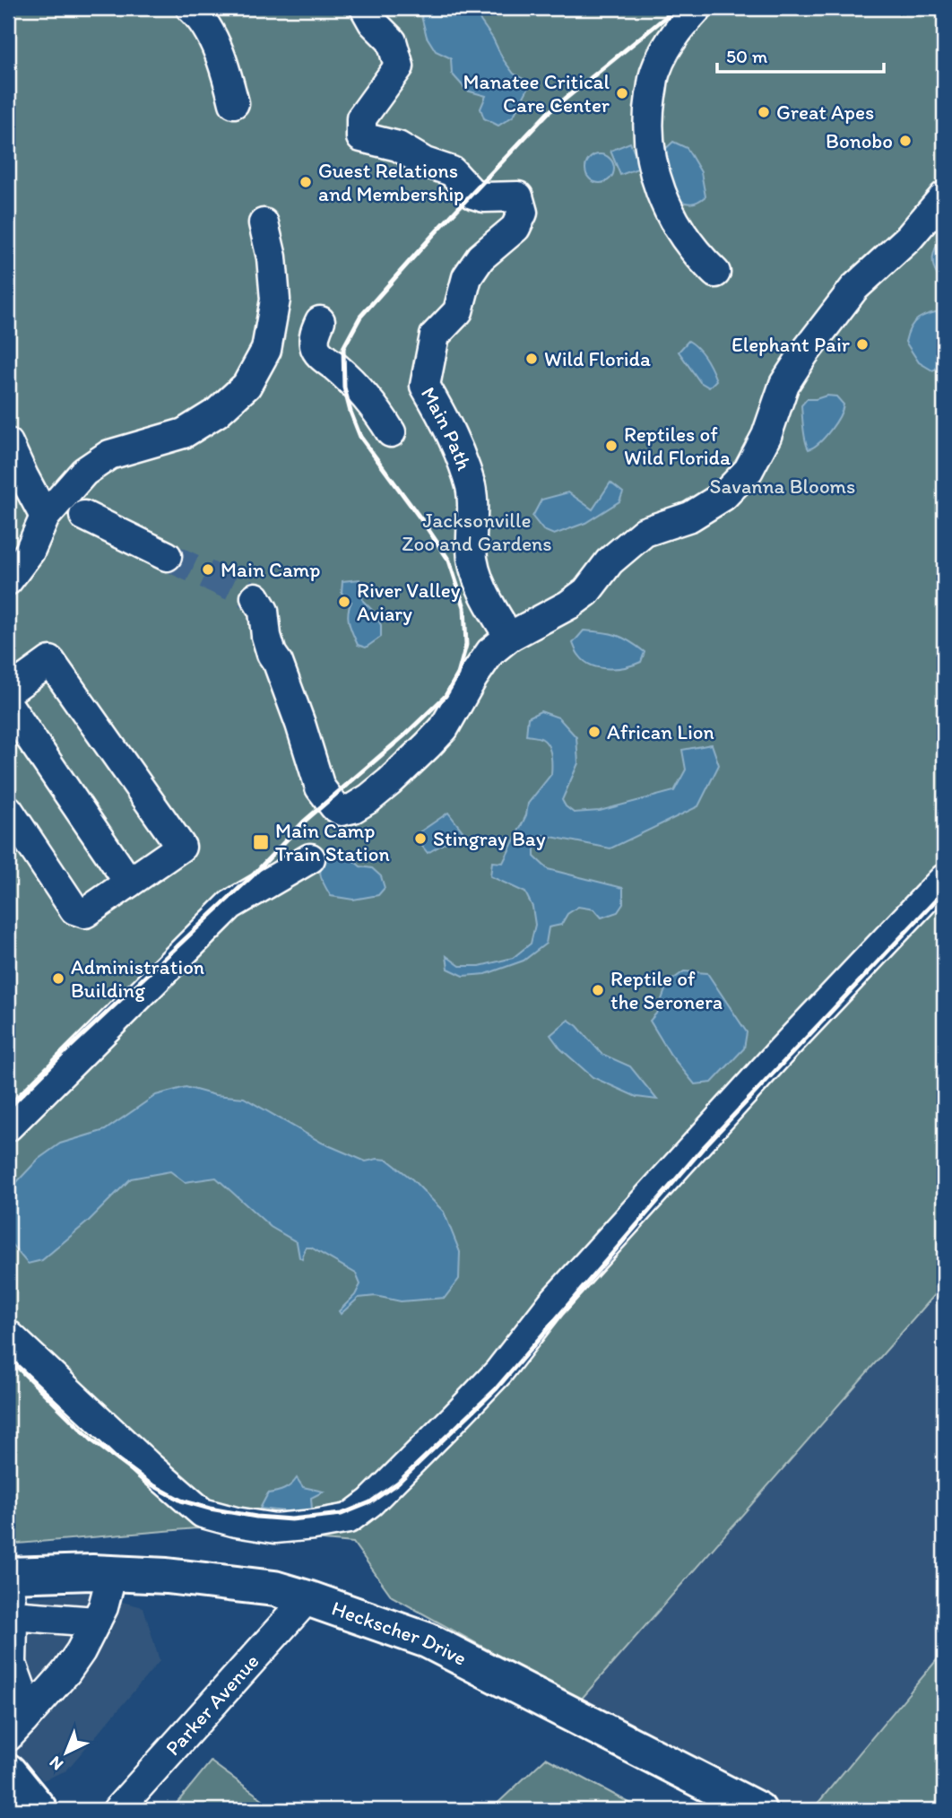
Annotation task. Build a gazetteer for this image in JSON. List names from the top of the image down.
{
  "streets": {
    "main road": ["Heckscher Drive"],
    "street": ["Main Path", "Parker Avenue"]
  },
  "crossings": [
    ["Heckscher Drive", "Parker Avenue"]
  ],
  "parks": ["Savanna Blooms", "Jacksonville Zoo and Gardens"],
  "places": {
    "other": [
      "Manatee Critical Care Center",
      "Great Apes",
      "Bonobo",
      "Guest Relations and Membership",
      "Elephant Pair",
      "Wild Florida",
      "Reptiles of Wild Florida",
      "Main Camp",
      "River Valley Aviary",
      "African Lion",
      "Stingray Bay",
      "Administration Building",
      "Reptile of the Seronera"
    ],
    "transit": ["Main Camp Train Station"]
  },
  "scale_bar": "50 m",
  "north": "bottom left"
}
